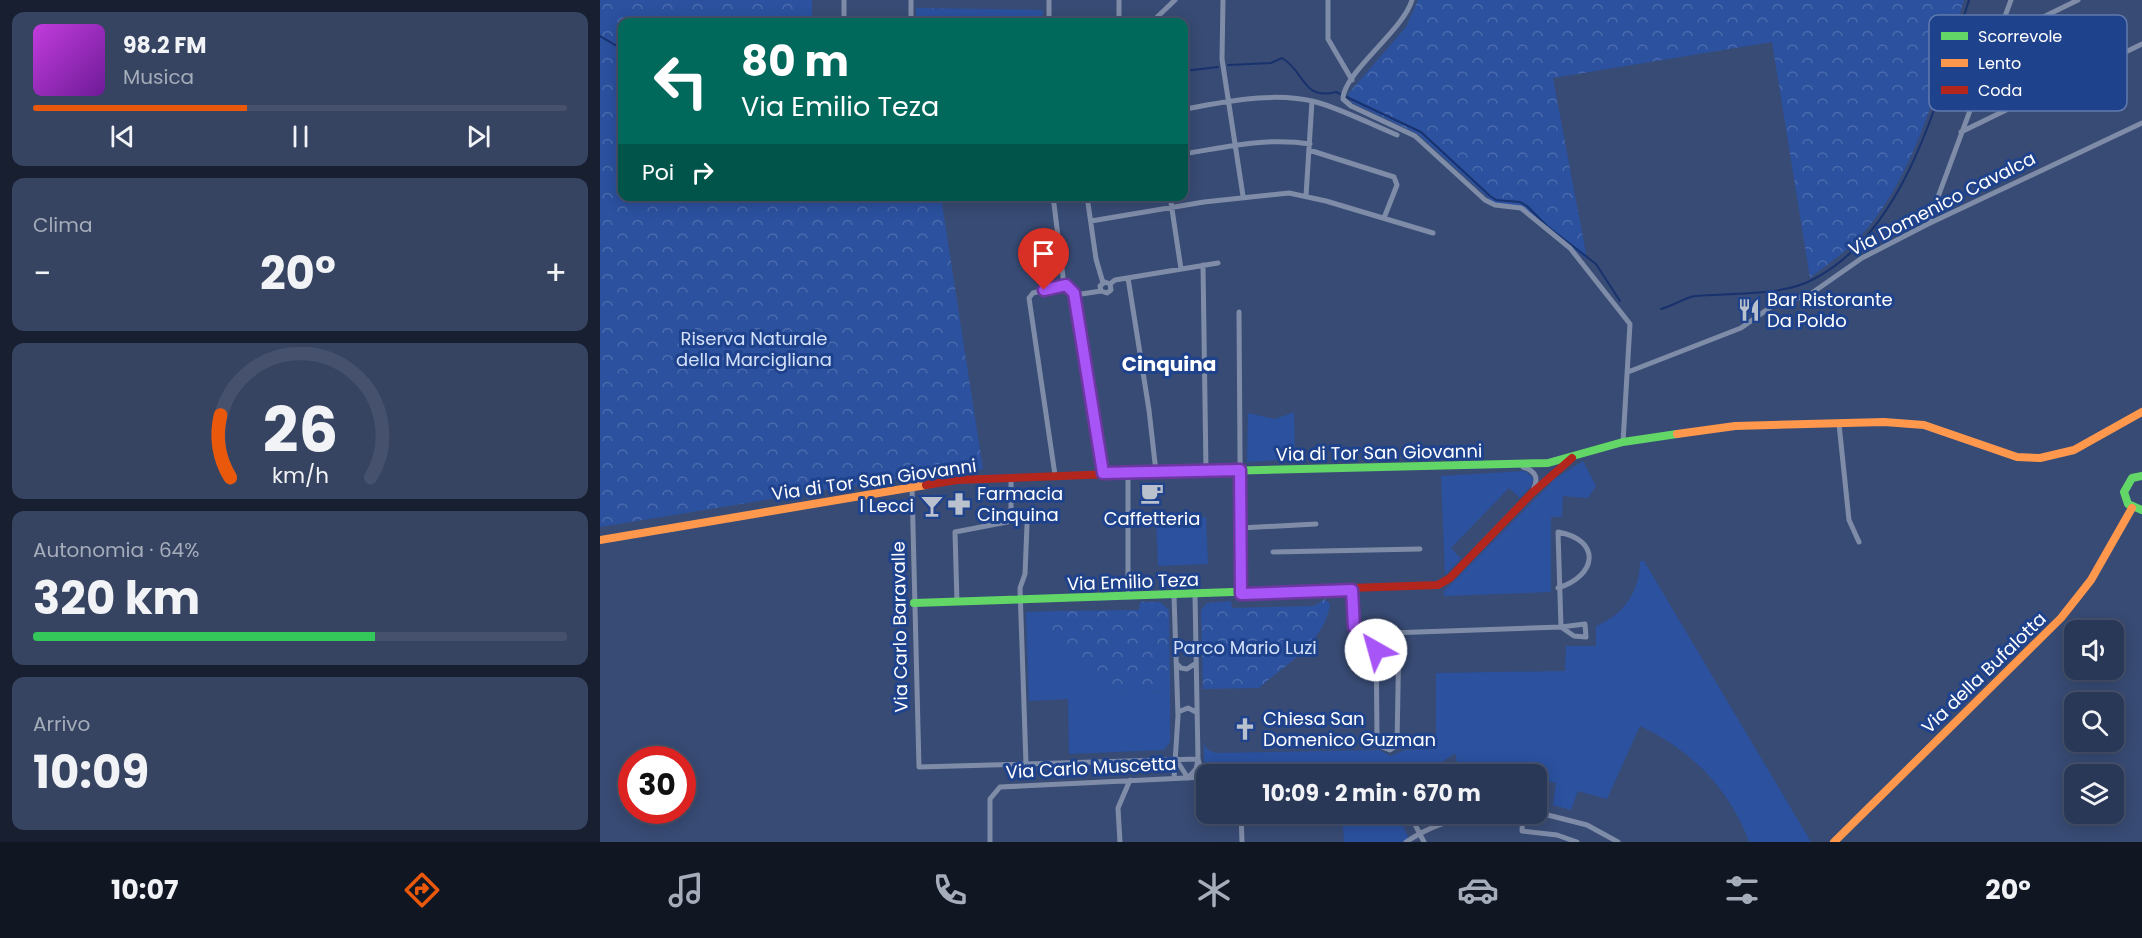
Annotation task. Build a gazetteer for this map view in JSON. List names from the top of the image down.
{
  "streets": {
    "street": [
      "Via Domenico Cavalca",
      "Via di Tor San Giovanni",
      "Via Emilio Teza",
      "Via Carlo Baravalle",
      "Via della Bufalotta",
      "Via Carlo Muscetta"
    ]
  },
  "crossings": [
    ["Via di Tor San Giovanni", "Via Emilio Teza"],
    ["Via di Tor San Giovanni", "Via Carlo Baravalle"],
    ["Via Emilio Teza", "Via Carlo Baravalle"]
  ],
  "districts": ["Cinquina"],
  "parks": ["Riserva Naturale della Marcigliana", "Parco Mario Luzi"],
  "places": {
    "restaurant": ["Bar Ristorante Da Poldo"],
    "cafe": ["Caffetteria"],
    "pharmacy": ["Farmacia Cinquina"],
    "bar": ["I Lecci"],
    "church": ["Chiesa San Domenico Guzman"]
  },
  "legend": ["Scorrevole", "Lento", "Coda"],
  "page": {
    "turn": ["80 m", "Via Emilio Teza"],
    "song": ["98.2 FM", "Musica"],
    "then": "Poi",
    "tile": [
      "Clima",
      ["Autonomia · 64%", "320 km"],
      ["Arrivo", "10:09"]
    ],
    "heat": ["−", "20°", "+"],
    "limit": "30",
    "trip": "10:09 · 2 min · 670 m",
    "tabs": ["10:07", "20°"],
    "gauge": ["26", "km/h"]
  }
}
